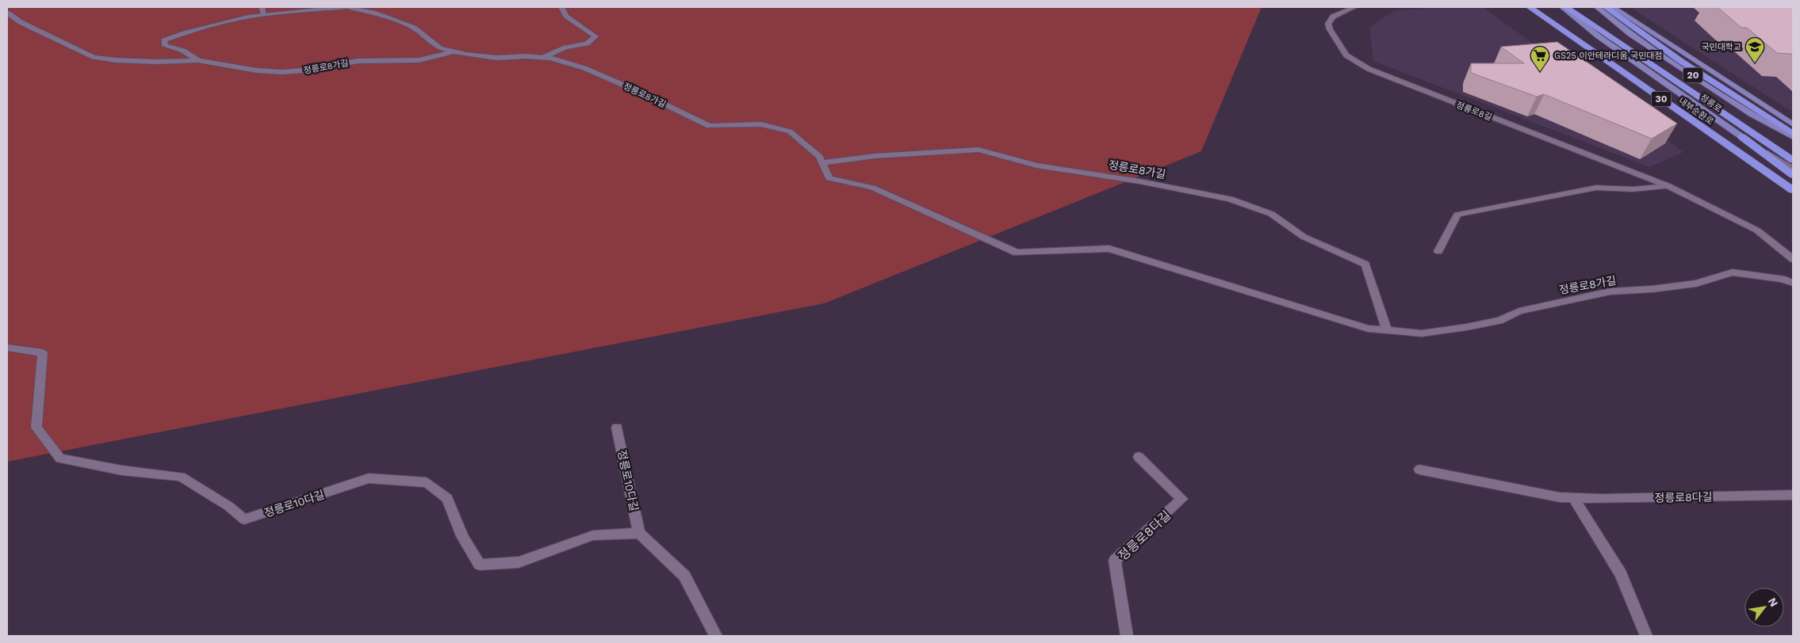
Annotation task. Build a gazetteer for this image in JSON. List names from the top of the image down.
{
  "streets": {
    "highway": ["30", "내부순환로"],
    "main road": ["20", "정릉로"],
    "street": [
      "정릉로8가길",
      "정릉로8길",
      "정릉로10다길",
      "정릉로8다길"
    ]
  },
  "places": {
    "school or university": ["국민대학교"],
    "supermarket": ["GS25 이안테라디움 국민대점"]
  },
  "north": "top right"
}
